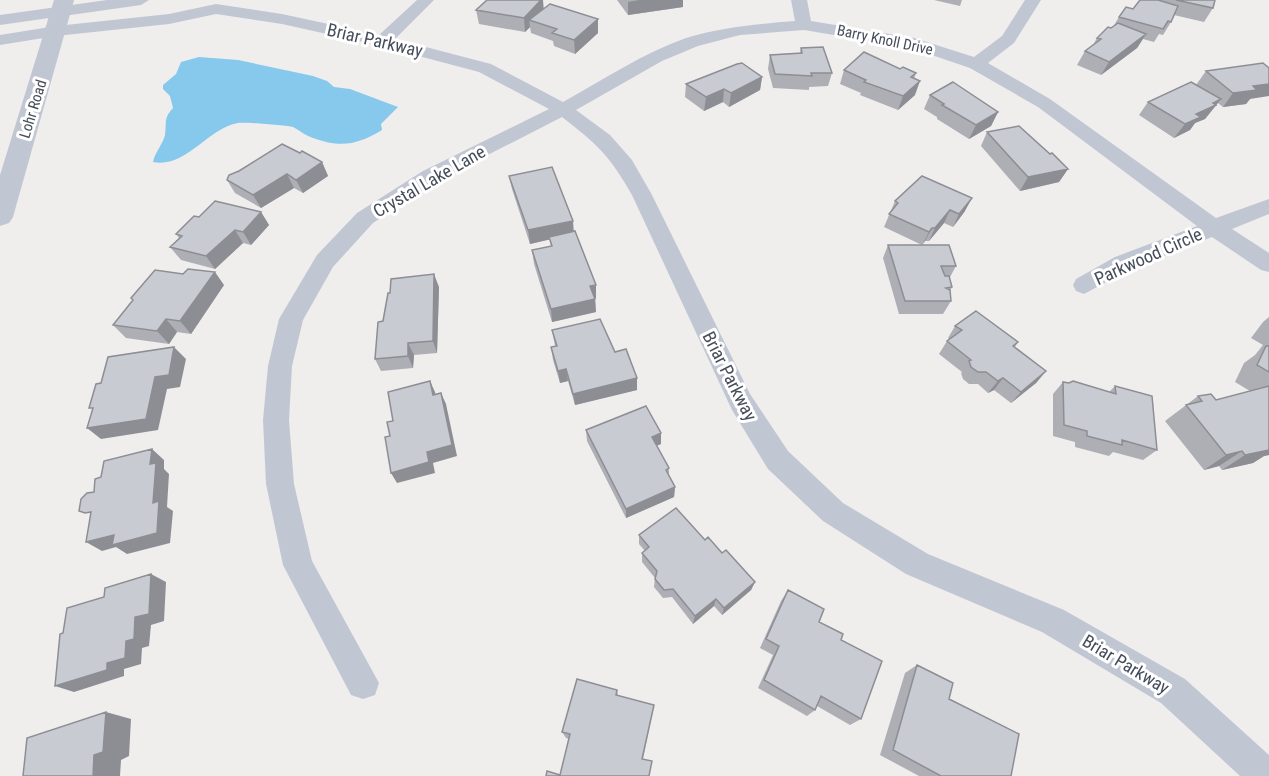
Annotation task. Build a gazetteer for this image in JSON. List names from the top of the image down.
{
  "streets": {
    "street": [
      "Briar Parkway",
      "Barry Knoll Drive",
      "Lohr Road",
      "Crystal Lake Lane",
      "Parkwood Circle"
    ]
  },
  "crossings": [
    ["Briar Parkway", "Barry Knoll Drive"],
    ["Briar Parkway", "Lohr Road"],
    ["Briar Parkway", "Crystal Lake Lane"],
    ["Barry Knoll Drive", "Crystal Lake Lane"],
    ["Barry Knoll Drive", "Parkwood Circle"]
  ]
}
